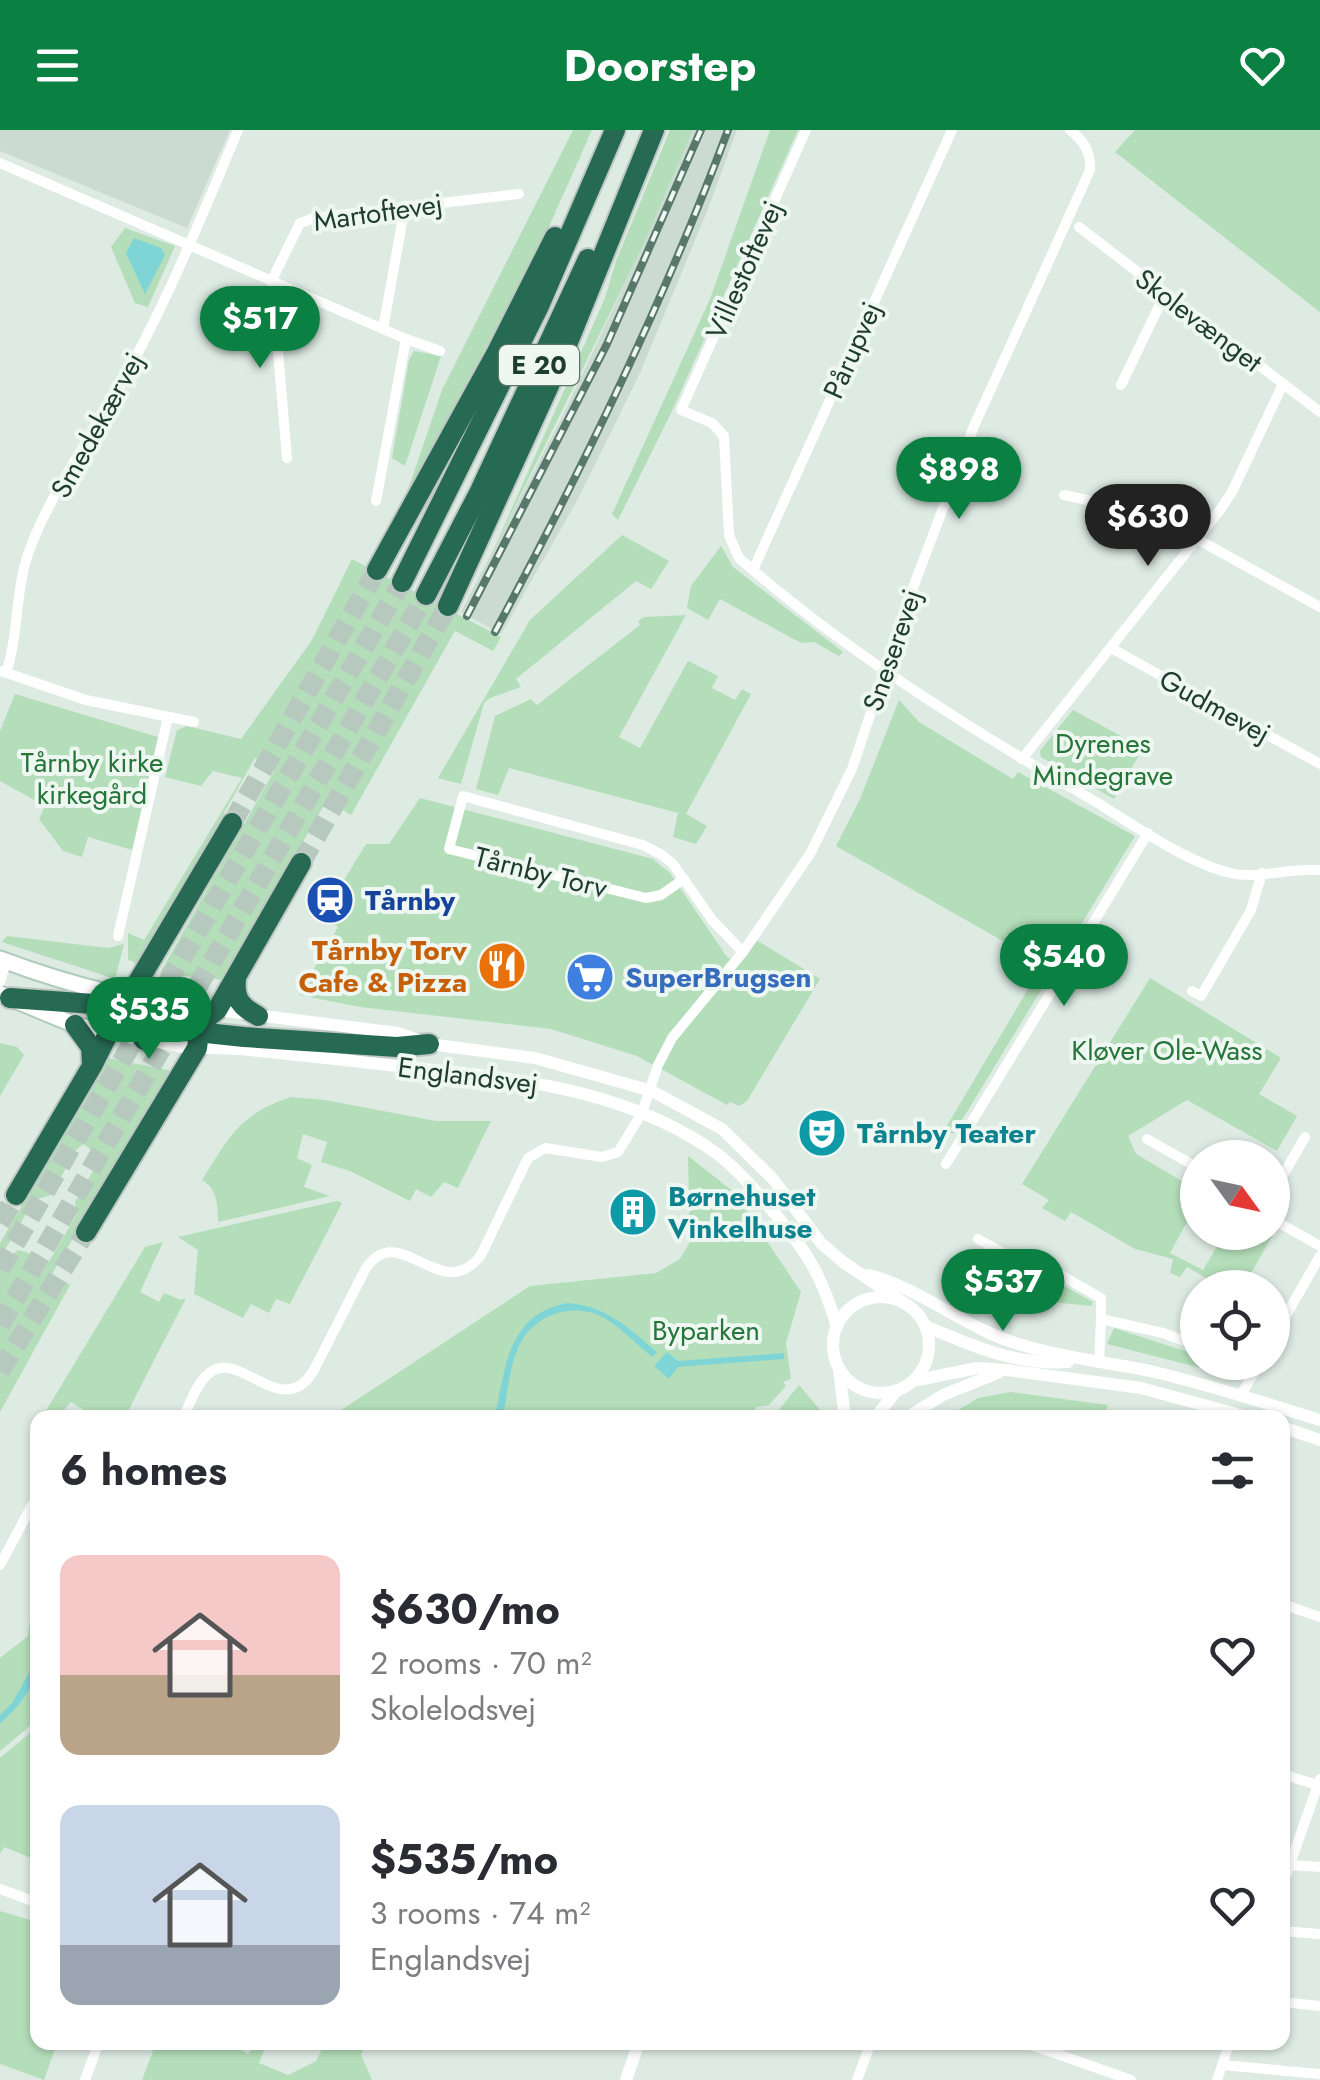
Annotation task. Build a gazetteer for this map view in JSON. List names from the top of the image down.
{
  "streets": {
    "highway": ["E 20"],
    "street": [
      "Martoftevej",
      "Villestoftevej",
      "Skolevænget",
      "Pårupvej",
      "Smedekærvej",
      "Sneserevej",
      "Gudmevej",
      "Tårnby Torv",
      "Englandsvej"
    ]
  },
  "crossings": [
    ["Villestoftevej", "Pårupvej"],
    ["Sneserevej", "Tårnby Torv"],
    ["Sneserevej", "Englandsvej"]
  ],
  "parks": [
    "Dyrenes Mindegrave",
    "Tårnby kirke kirkegård",
    "Kløver Ole-Wass",
    "Byparken"
  ],
  "places": {
    "station": ["Tårnby"],
    "restaurant": ["Tårnby Torv Cafe & Pizza"],
    "supermarket": ["SuperBrugsen"],
    "theatre": ["Tårnby Teater"],
    "building": ["Børnehuset Vinkelhuse"]
  },
  "north": "bottom right",
  "page": {
    "header": "Doorstep",
    "price": [
      "$517",
      "$898",
      "$630",
      "$540",
      "$535",
      "$537"
    ],
    "heading": "6 homes",
    "list": [
      {
        "name": "$630/mo",
        "note": "2 rooms · 70 m² · Skolelodsvej"
      },
      {
        "name": "$535/mo",
        "note": "3 rooms · 74 m² · Englandsvej"
      }
    ]
  }
}
